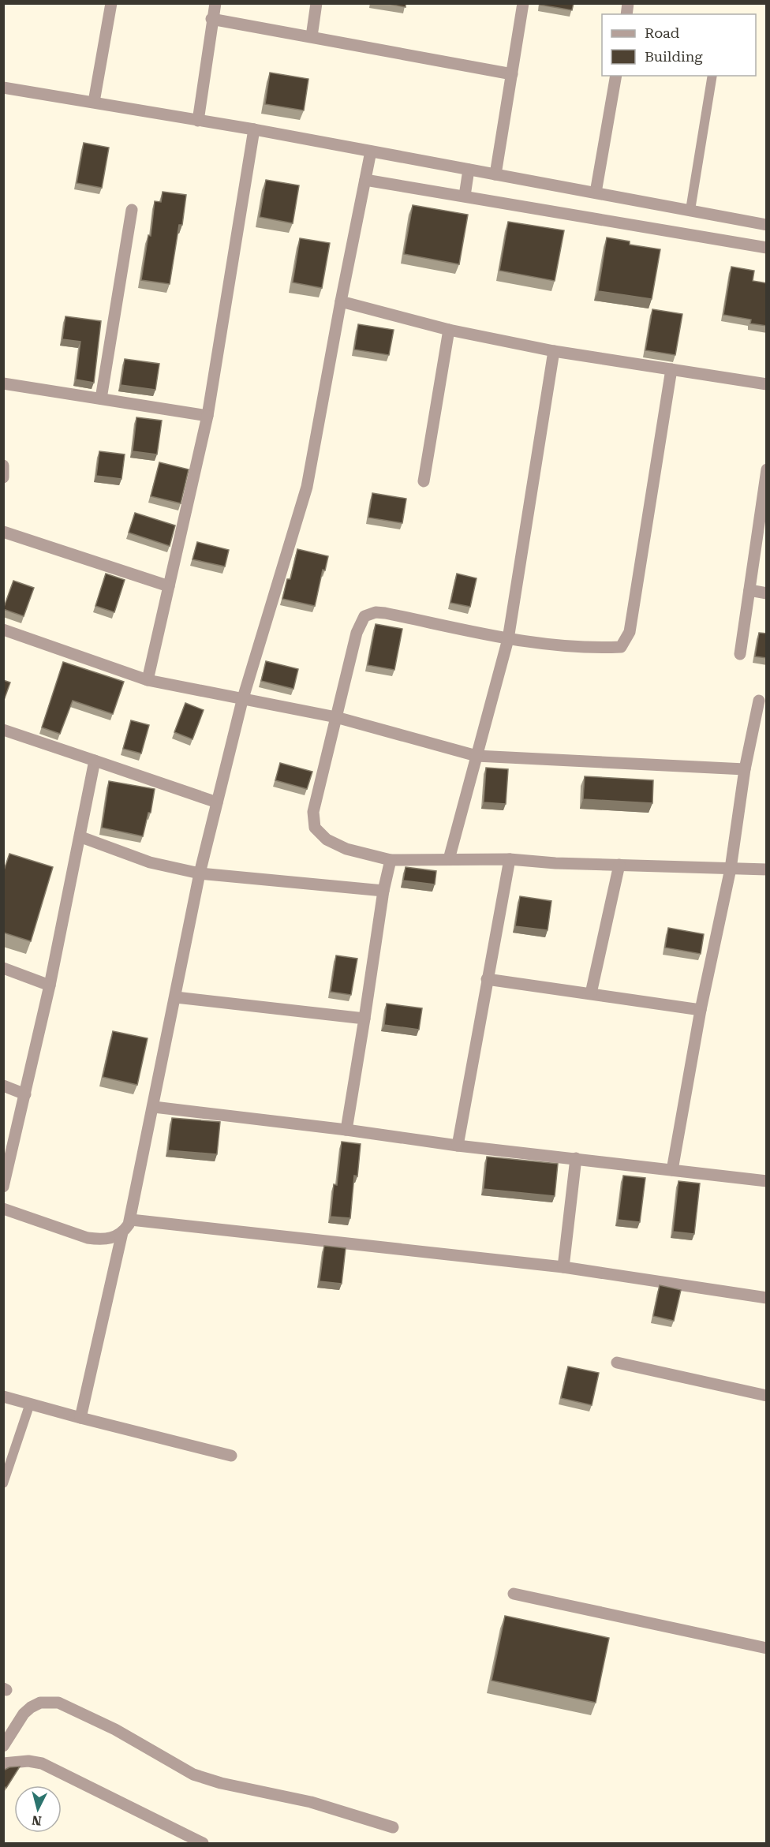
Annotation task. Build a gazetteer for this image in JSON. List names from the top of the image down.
{
  "legend": ["Road", "Building"],
  "north": "bottom"
}
